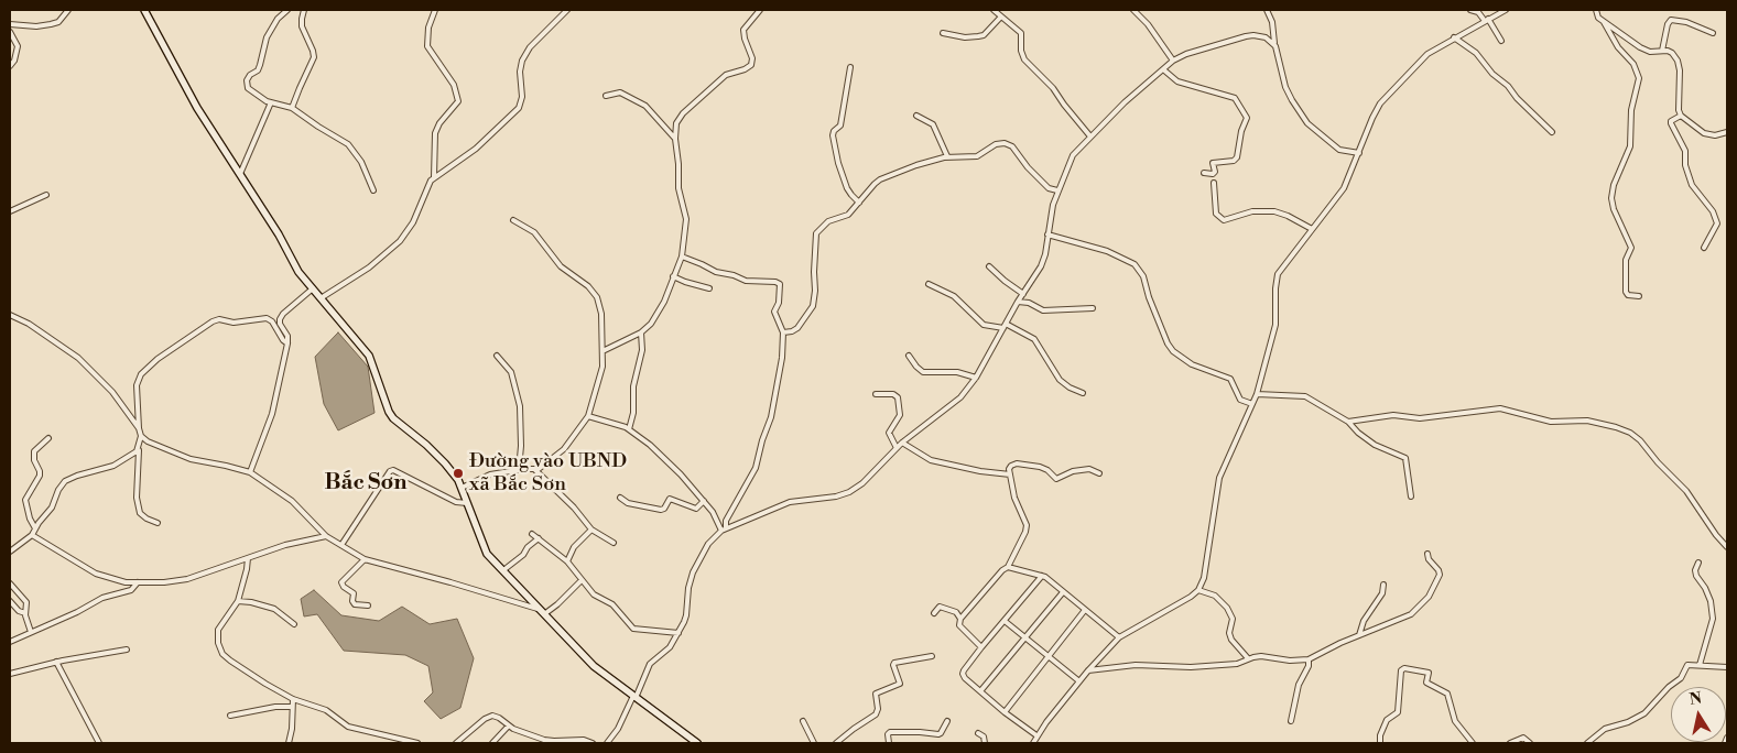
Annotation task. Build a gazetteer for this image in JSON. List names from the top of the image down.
{
  "districts": ["Bắc Sơn"],
  "places": ["Đường vào UBND xã Bắc Sơn"],
  "north": "top"
}
